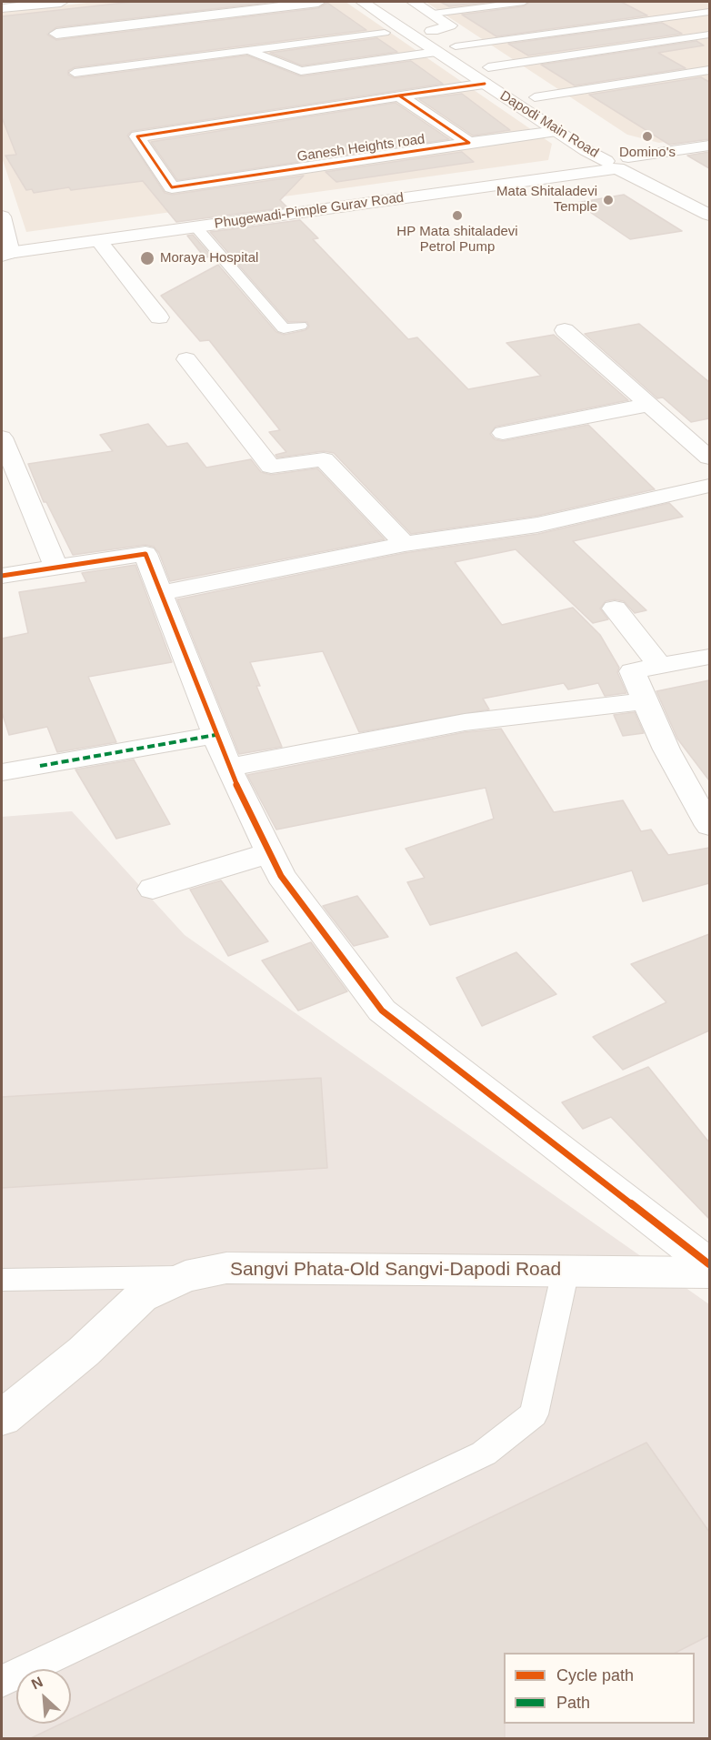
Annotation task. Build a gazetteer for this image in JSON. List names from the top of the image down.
{
  "streets": {
    "street": [
      "Dapodi Main Road",
      "Ganesh Heights road",
      "Phugewadi-Pimple Gurav Road",
      "Sangvi Phata-Old Sangvi-Dapodi Road"
    ]
  },
  "crossings": [
    ["Dapodi Main Road", "Phugewadi-Pimple Gurav Road"]
  ],
  "places": [
    "Domino's",
    "Mata Shitaladevi Temple",
    "HP Mata shitaladevi Petrol Pump",
    "Moraya Hospital"
  ],
  "legend": ["Cycle path", "Path"],
  "north": "top left"
}
